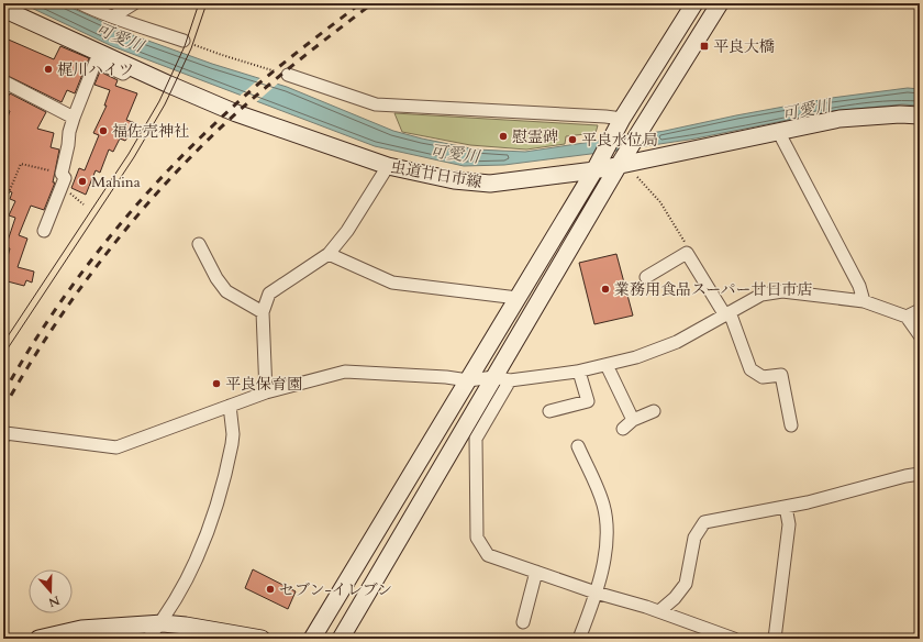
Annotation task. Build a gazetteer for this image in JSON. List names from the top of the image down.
{
  "streets": {
    "street": ["虫道廿日市線"]
  },
  "water": ["可愛川"],
  "places": {
    "transit": ["平良大橋"],
    "other": [
      "梶川ハイツ",
      "福佐売神社",
      "慰霊碑",
      "平良水位局",
      "Mahina",
      "業務用食品スーパー廿日市店",
      "平良保育園",
      "セブン-イレブン"
    ]
  },
  "north": "bottom"
}
